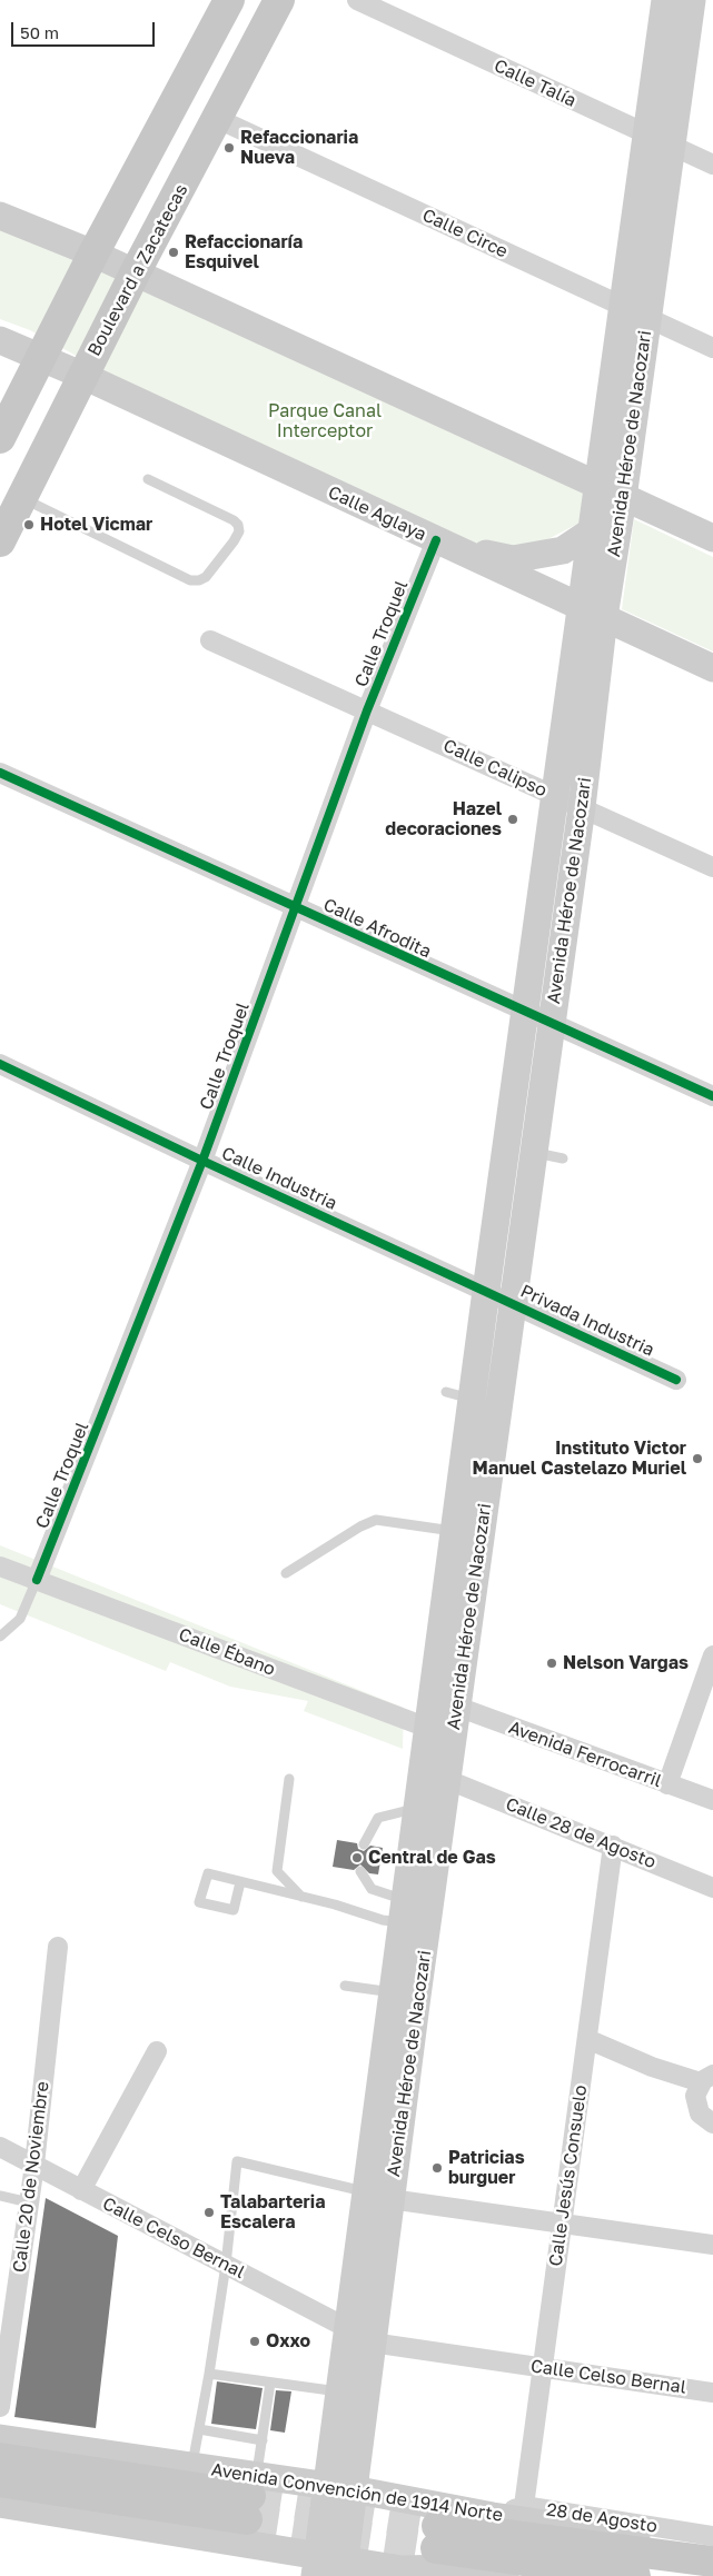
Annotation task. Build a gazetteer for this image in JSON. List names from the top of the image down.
{
  "streets": {
    "main road": [
      "Boulevard a Zacatecas",
      "Avenida Héroe de Nacozari",
      "Calle Aglaya",
      "Avenida Convención de 1914 Norte"
    ],
    "street": [
      "Calle Talía",
      "Calle Circe",
      "Calle Troquel",
      "Calle Calipso",
      "Calle Afrodita",
      "Calle Industria",
      "Privada Industria",
      "Calle Ébano",
      "Avenida Ferrocarril",
      "Calle 28 de Agosto",
      "Calle Jesús Consuelo",
      "Calle 20 de Noviembre",
      "Calle Celso Bernal",
      "28 de Agosto"
    ]
  },
  "crossings": [
    ["Calle Talía", "Avenida Héroe de Nacozari"],
    ["Calle Circe", "Boulevard a Zacatecas"],
    ["Calle Circe", "Avenida Héroe de Nacozari"],
    ["Boulevard a Zacatecas", "Calle Aglaya"],
    ["Avenida Héroe de Nacozari", "Calle Aglaya"],
    ["Avenida Héroe de Nacozari", "Calle Calipso"],
    ["Avenida Héroe de Nacozari", "Calle Afrodita"],
    ["Avenida Héroe de Nacozari", "Calle Industria"],
    ["Avenida Héroe de Nacozari", "Privada Industria"],
    ["Avenida Héroe de Nacozari", "Calle Ébano"],
    ["Avenida Héroe de Nacozari", "Avenida Ferrocarril"],
    ["Avenida Héroe de Nacozari", "Calle 28 de Agosto"],
    ["Avenida Héroe de Nacozari", "Calle Celso Bernal"],
    ["Avenida Héroe de Nacozari", "Avenida Convención de 1914 Norte"],
    ["Calle Aglaya", "Calle Troquel"],
    ["Calle Troquel", "Calle Calipso"],
    ["Calle Troquel", "Calle Afrodita"],
    ["Calle Troquel", "Calle Industria"],
    ["Calle Troquel", "Calle Ébano"],
    ["Calle Industria", "Privada Industria"],
    ["Calle 28 de Agosto", "Calle Jesús Consuelo"],
    ["Calle Jesús Consuelo", "Calle Celso Bernal"],
    ["Calle Jesús Consuelo", "28 de Agosto"],
    ["Calle 20 de Noviembre", "Calle Celso Bernal"],
    ["Avenida Convención de 1914 Norte", "28 de Agosto"]
  ],
  "parks": ["Parque Canal Interceptor"],
  "places": [
    "Refaccionaria Nueva",
    "Refaccionaría Esquivel",
    "Hotel Vicmar",
    "Hazel decoraciones",
    "Instituto Victor Manuel Castelazo Muriel",
    "Nelson Vargas",
    "Central de Gas",
    "Patricias burguer",
    "Talabarteria Escalera",
    "Oxxo"
  ],
  "scale_bar": "50 m"
}
